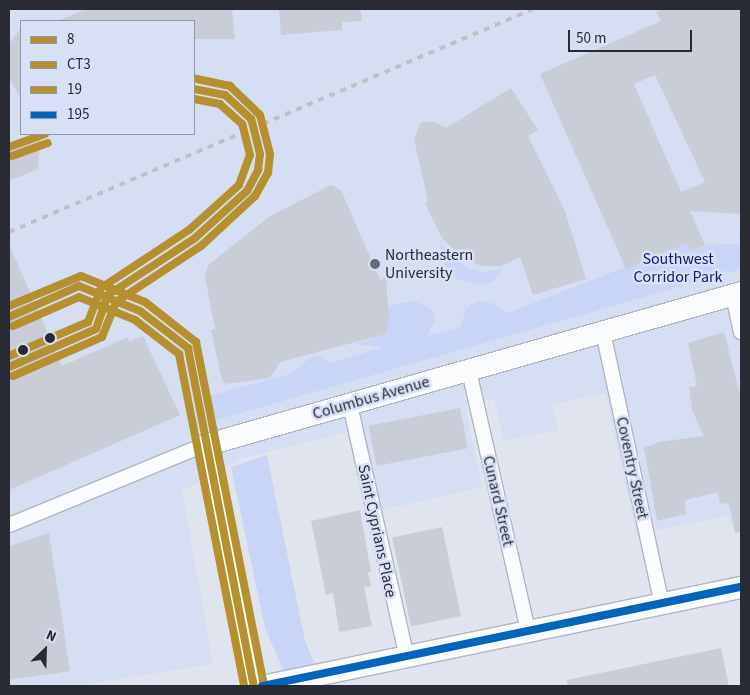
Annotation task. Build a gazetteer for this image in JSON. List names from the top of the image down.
{
  "streets": {
    "main road": ["Columbus Avenue"],
    "street": ["Coventry Street", "Cunard Street", "Saint Cyprians Place"]
  },
  "crossings": [
    ["Columbus Avenue", "Coventry Street"],
    ["Columbus Avenue", "Cunard Street"],
    ["Columbus Avenue", "Saint Cyprians Place"]
  ],
  "parks": ["Southwest Corridor Park"],
  "places": ["Northeastern University"],
  "lines": [
    "transit line CT3",
    "transit line 8",
    "transit line 19",
    "transit line 195"
  ],
  "legend": [
    "8",
    "CT3",
    "19",
    "195"
  ],
  "scale_bar": "50 m",
  "north": "top right"
}
